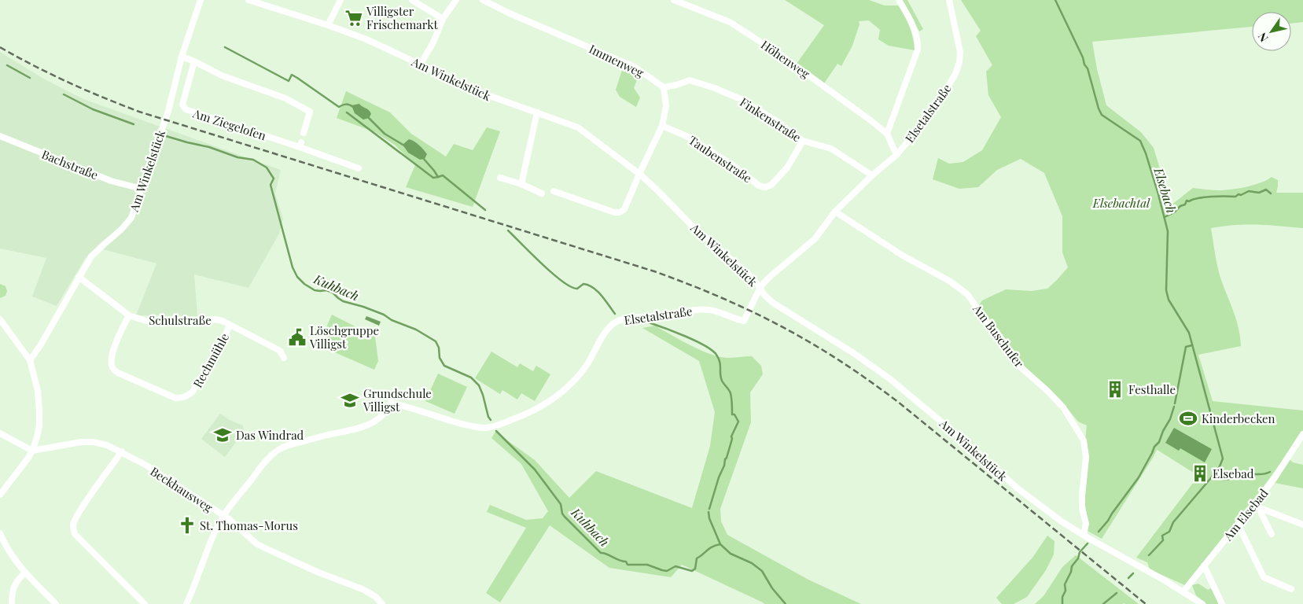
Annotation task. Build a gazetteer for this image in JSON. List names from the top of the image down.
{
  "streets": {
    "street": [
      "Höhenweg",
      "Immenweg",
      "Am Winkelstück",
      "Elsetalstraße",
      "Finkenstraße",
      "Am Ziegelofen",
      "Taubenstraße",
      "Bachstraße",
      "Schulstraße",
      "Am Buschufer",
      "Rechmühle",
      "Beckhausweg",
      "Am Elsebad"
    ]
  },
  "crossings": [
    ["Höhenweg", "Elsetalstraße"],
    ["Immenweg", "Finkenstraße"],
    ["Am Winkelstück", "Elsetalstraße"],
    ["Am Winkelstück", "Bachstraße"],
    ["Am Winkelstück", "Schulstraße"],
    ["Am Winkelstück", "Am Buschufer"],
    ["Am Winkelstück", "Am Elsebad"],
    ["Elsetalstraße", "Finkenstraße"],
    ["Elsetalstraße", "Am Buschufer"],
    ["Elsetalstraße", "Beckhausweg"],
    ["Finkenstraße", "Taubenstraße"],
    ["Schulstraße", "Rechmühle"]
  ],
  "water": ["Elsebach", "Kuhbach"],
  "parks": ["Elsebachtal"],
  "places": {
    "supermarket": ["Villigster Frischemarkt"],
    "public building": ["Löschgruppe Villigst"],
    "building": ["Festhalle", "Elsebad"],
    "school or university": ["Grundschule Villigst", "Das Windrad"],
    "sports": ["Kinderbecken"],
    "church": ["St. Thomas-Morus"]
  },
  "north": "bottom left"
}
